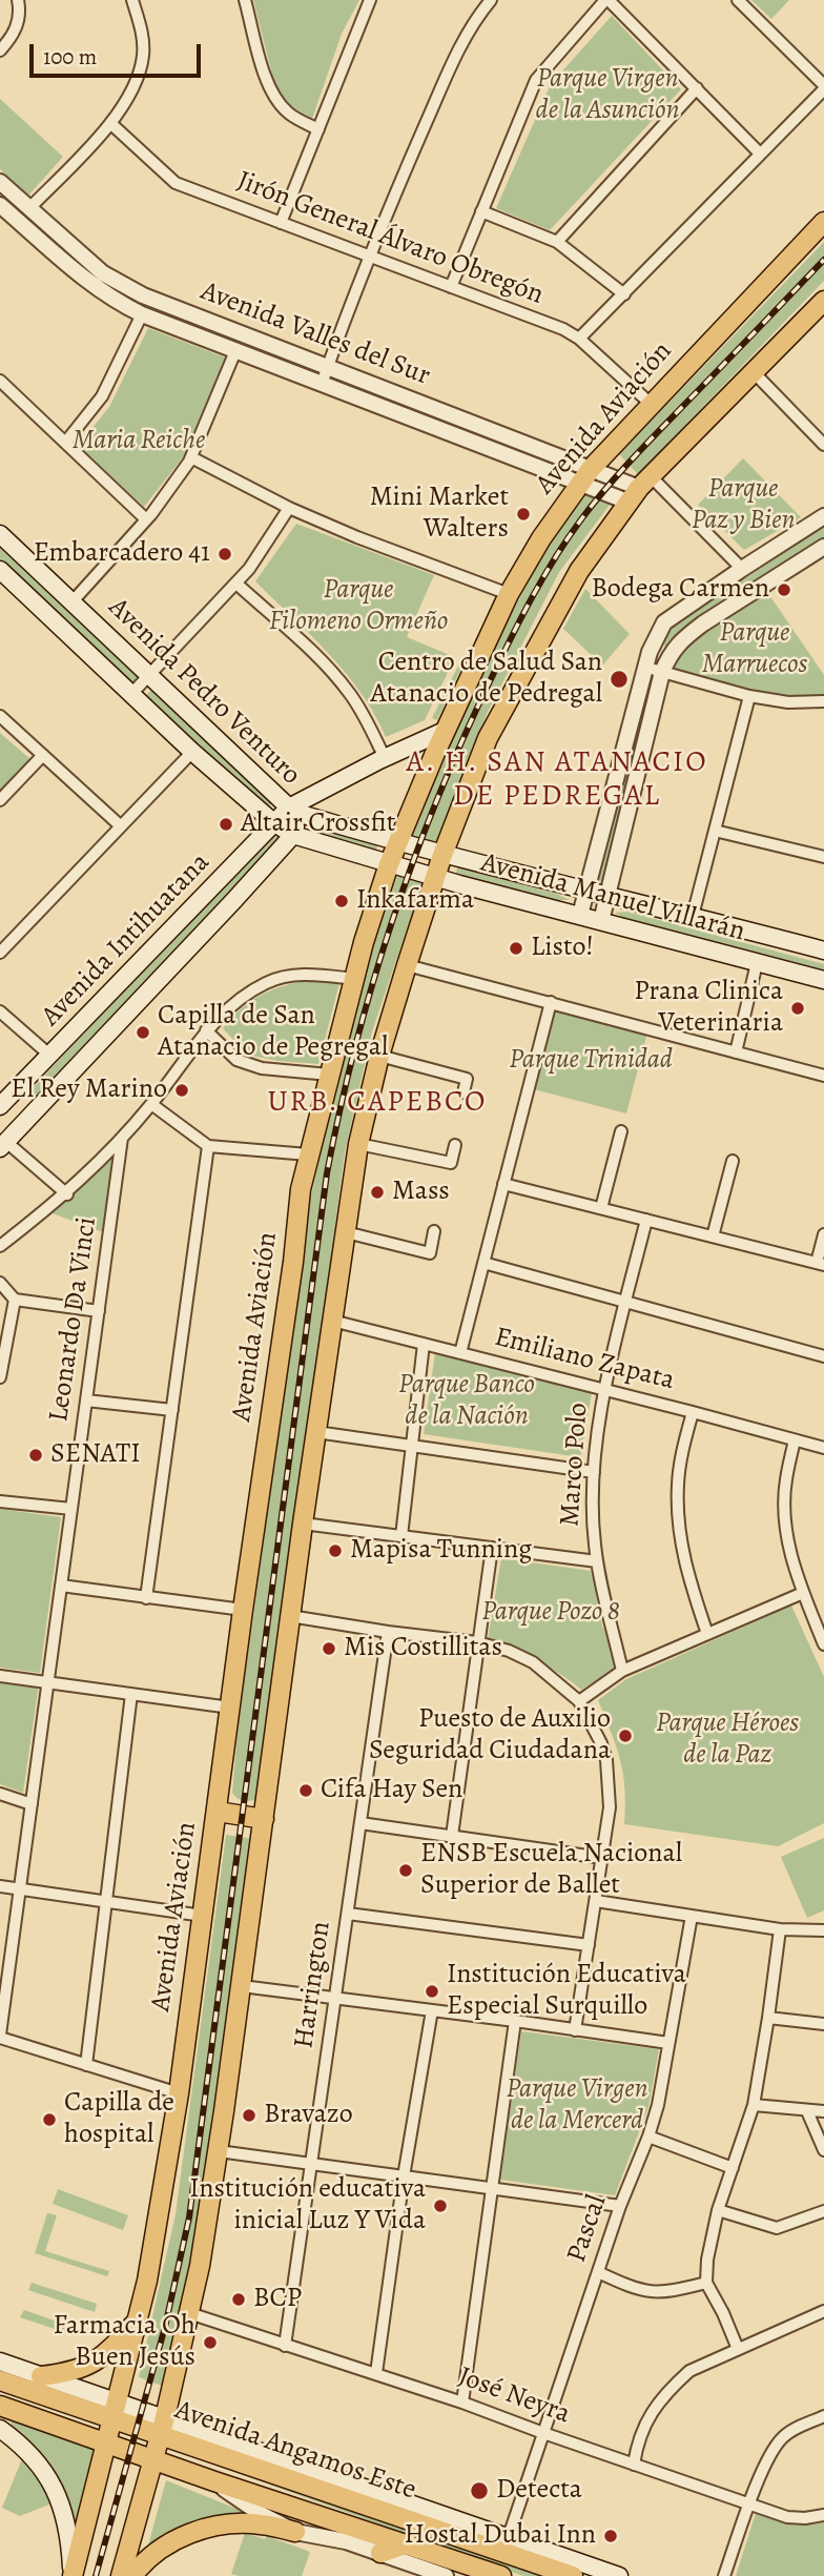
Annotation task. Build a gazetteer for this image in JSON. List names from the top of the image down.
{
  "streets": {
    "main road": [
      "Avenida Aviación",
      "Avenida Pedro Venturo",
      "Avenida Manuel Villarán",
      "Avenida Intihuatana",
      "Avenida Angamos Este"
    ],
    "street": [
      "Jirón General Álvaro Obregón",
      "Avenida Valles del Sur",
      "Leonardo Da Vinci",
      "Emiliano Zapata",
      "Marco Polo",
      "Harrington",
      "Pascal",
      "José Neyra"
    ]
  },
  "crossings": [
    ["Jirón General Álvaro Obregón", "Avenida Aviación"],
    ["Avenida Valles del Sur", "Avenida Aviación"],
    ["Avenida Aviación", "Avenida Pedro Venturo"],
    ["Avenida Aviación", "Avenida Manuel Villarán"],
    ["Avenida Aviación", "Avenida Intihuatana"],
    ["Avenida Aviación", "Avenida Angamos Este"],
    ["Avenida Pedro Venturo", "Avenida Manuel Villarán"],
    ["Avenida Pedro Venturo", "Avenida Intihuatana"],
    ["Emiliano Zapata", "Marco Polo"],
    ["Harrington", "José Neyra"],
    ["Pascal", "José Neyra"],
    ["Pascal", "Avenida Angamos Este"]
  ],
  "districts": ["A. H. SAN ATANACIO DE PEDREGAL", "URB. CAPEBCO"],
  "parks": [
    "Parque Virgen de la Asunción",
    "Maria Reiche",
    "Parque Paz y Bien",
    "Parque Filomeno Ormeño",
    "Parque Marruecos",
    "Parque Trinidad",
    "Parque Banco de la Nación",
    "Parque Pozo 8",
    "Parque Héroes de la Paz",
    "Parque Virgen de la Mercerd"
  ],
  "places": [
    "Mini Market Walters",
    "Embarcadero 41",
    "Bodega Carmen",
    "Centro de Salud San Atanacio de Pedregal",
    "Altair Crossfit",
    "Inkafarma",
    "Listo!",
    "Prana Clinica Veterinaria",
    "Capilla de San Atanacio de Pegregal",
    "El Rey Marino",
    "Mass",
    "SENATI",
    "Mapisa Tunning",
    "Mis Costillitas",
    "Puesto de Auxilio Seguridad Ciudadana",
    "Cifa Hay Sen",
    "ENSB Escuela Nacional Superior de Ballet",
    "Institución Educativa Especial Surquillo",
    "Bravazo",
    "Capilla de hospital",
    "Institución educativa inicial Luz Y Vida",
    "BCP",
    "Farmacia Oh Buen Jesús",
    "Detecta",
    "Hostal Dubai Inn"
  ],
  "scale_bar": "100 m"
}
